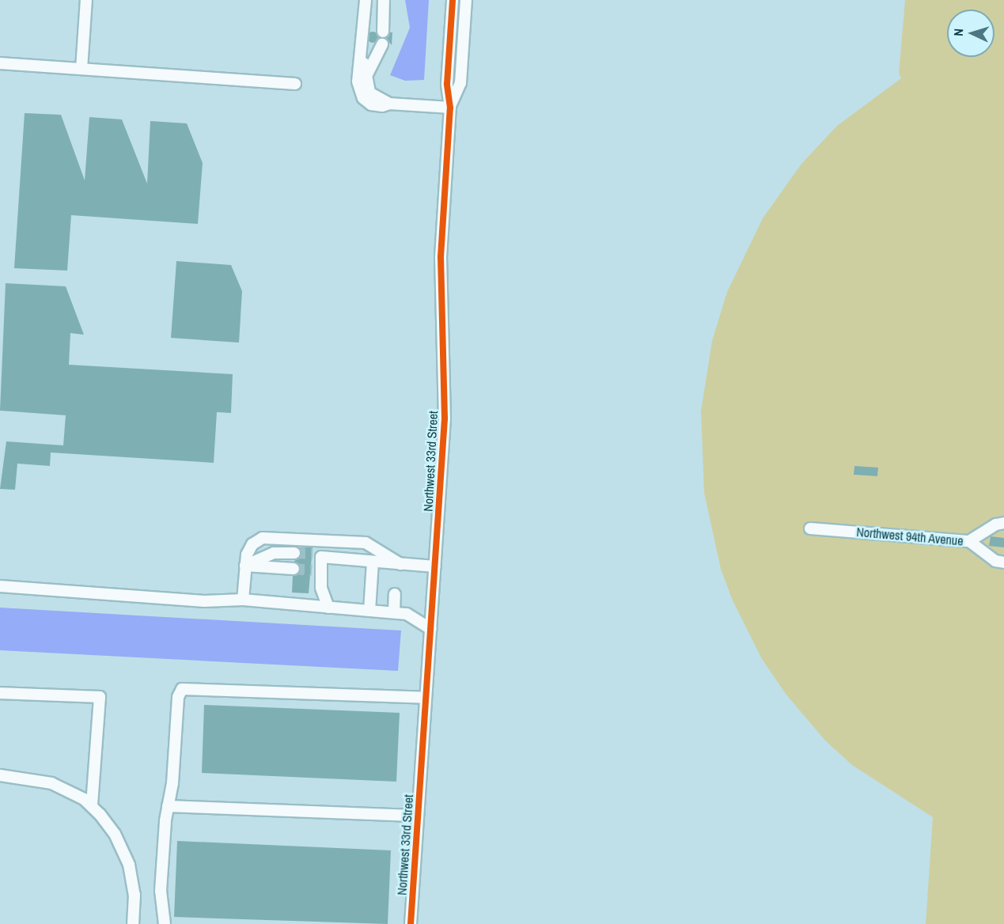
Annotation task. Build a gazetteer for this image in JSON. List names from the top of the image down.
{
  "streets": {
    "street": ["Northwest 33rd Street", "Northwest 94th Avenue"]
  },
  "north": "left"
}
